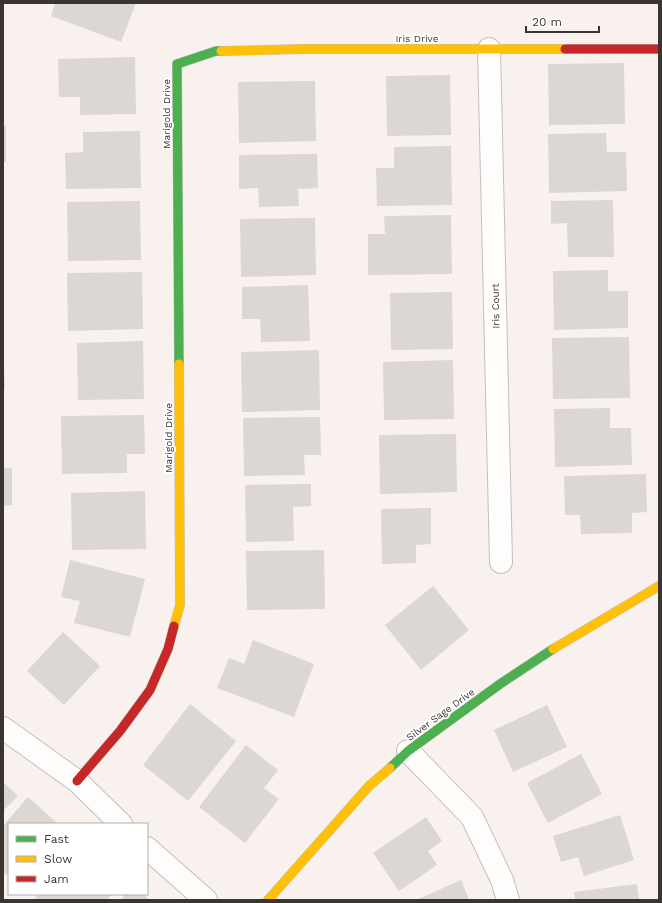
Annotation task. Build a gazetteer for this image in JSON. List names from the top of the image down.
{
  "streets": {
    "street": [
      "Iris Drive",
      "Marigold Drive",
      "Iris Court",
      "Silver Sage Drive"
    ]
  },
  "crossings": [
    ["Iris Drive", "Marigold Drive"],
    ["Iris Drive", "Iris Court"]
  ],
  "legend": ["Fast", "Slow", "Jam"],
  "scale_bar": "20 m"
}
